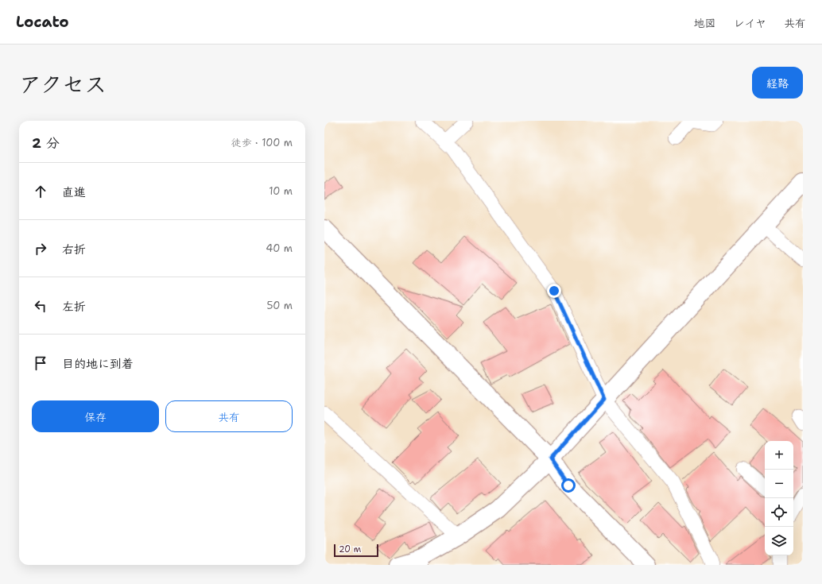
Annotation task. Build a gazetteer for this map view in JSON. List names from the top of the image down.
{
  "scale_bar": "20 m",
  "page": {
    "header": "Locato",
    "nav": ["地図", "レイヤ", "共有"],
    "title": "アクセス",
    "buttons": [
      "経路",
      ["保存", "共有"]
    ],
    "heading": ["2 分", "徒歩 · 100 m"],
    "list": [
      ["直進", "10 m"],
      ["右折", "40 m"],
      ["左折", "50 m"],
      "目的地に到着"
    ],
    "map_buttons": ["+", "−"],
    "scale": "20 m"
  }
}
